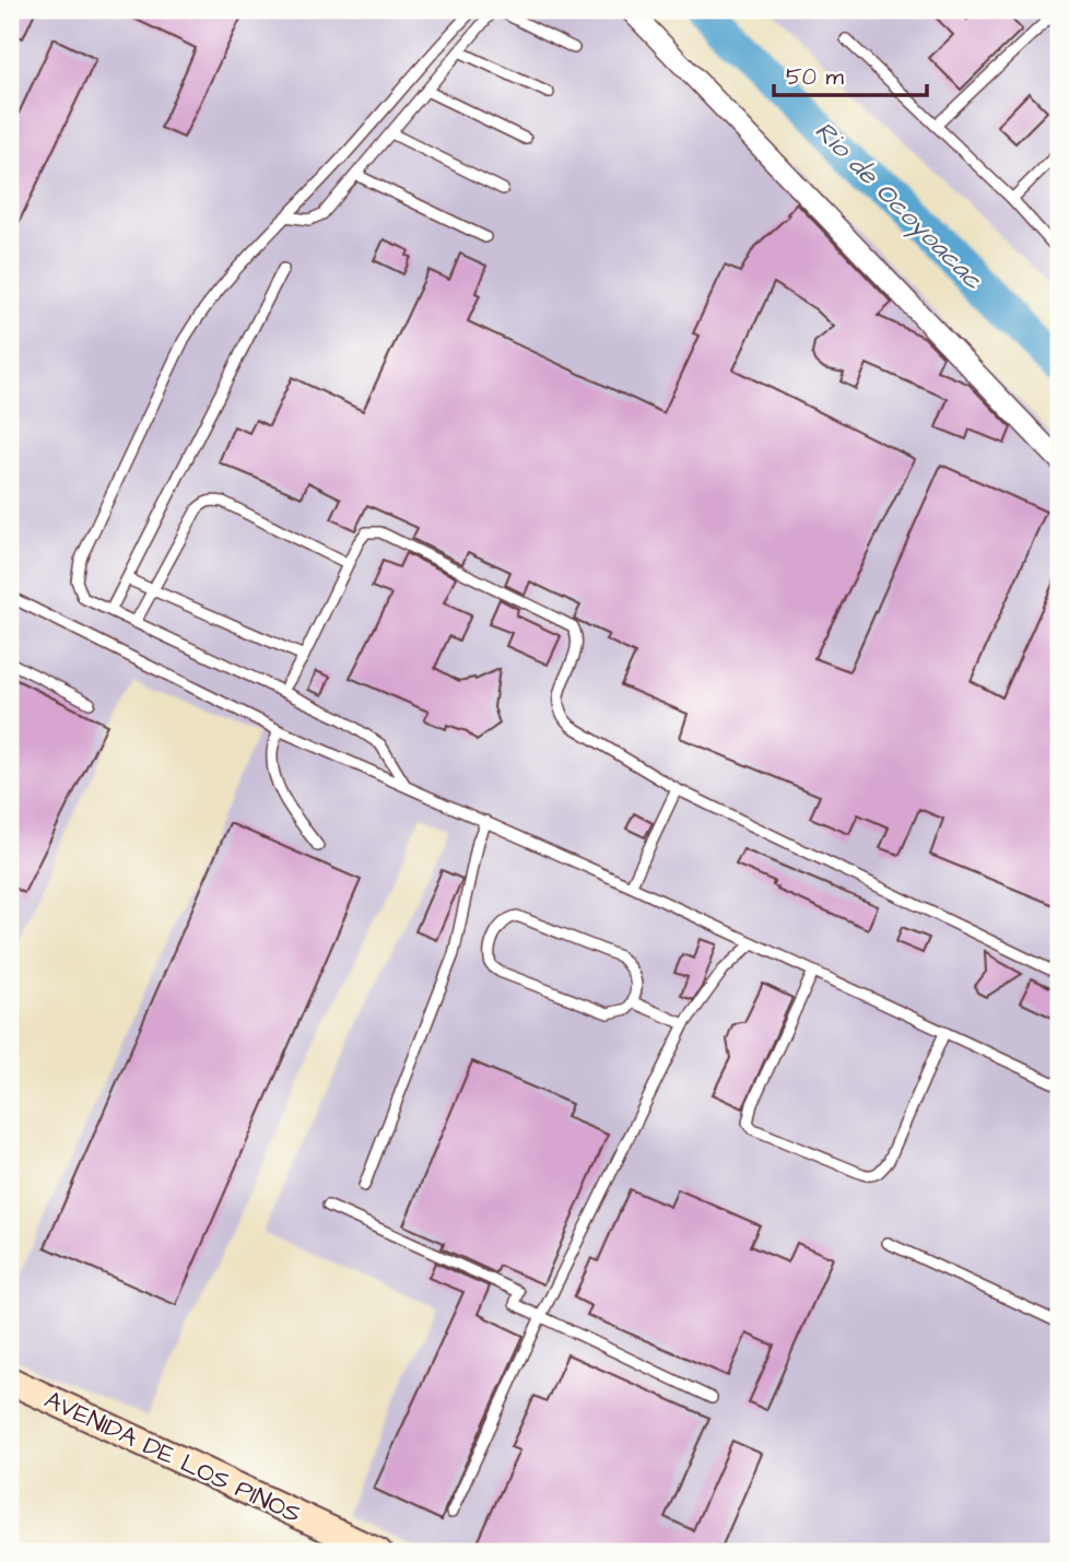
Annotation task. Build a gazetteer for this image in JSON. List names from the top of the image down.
{
  "streets": {
    "street": ["AVENIDA DE LOS PINOS"]
  },
  "water": ["Rio de Ocoyoacac"],
  "scale_bar": "50 m"
}
